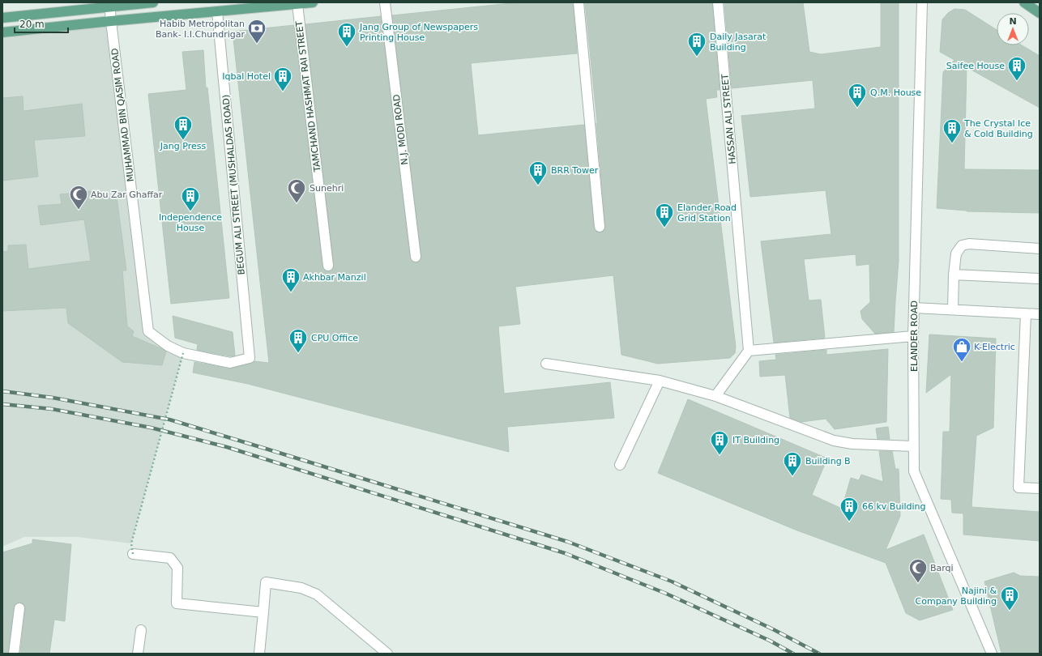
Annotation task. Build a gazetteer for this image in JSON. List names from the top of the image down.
{
  "streets": {
    "street": [
      "TAMCHAND HASHMAT RAI STREET",
      "MUHAMMAD BIN QASIM ROAD",
      "HASSAN ALI STREET",
      "N.J. MODI ROAD",
      "BEGUM ALI STREET (MUSHALDAS ROAD)",
      "ELANDER ROAD"
    ]
  },
  "crossings": [
    ["MUHAMMAD BIN QASIM ROAD", "BEGUM ALI STREET (MUSHALDAS ROAD)"]
  ],
  "places": {
    "bank": ["Habib Metropolitan Bank- I.I.Chundrigar"],
    "building": [
      "Jang Group of Newspapers Printing House",
      "Daily Jasarat Building",
      "Saifee House",
      "Iqbal Hotel",
      "Q.M. House",
      "Jang Press",
      "The Crystal Ice & Cold Building",
      "BRR Tower",
      "Independence House",
      "Elander Road Grid Station",
      "Akhbar Manzil",
      "CPU Office",
      "IT Building",
      "Building B",
      "66 kv Building",
      "Najini & Company Building"
    ],
    "mosque": ["Sunehri", "Abu Zar Ghaffar", "Barqi"],
    "shop": ["K-Electric"]
  },
  "scale_bar": "20 m",
  "north": "top"
}
